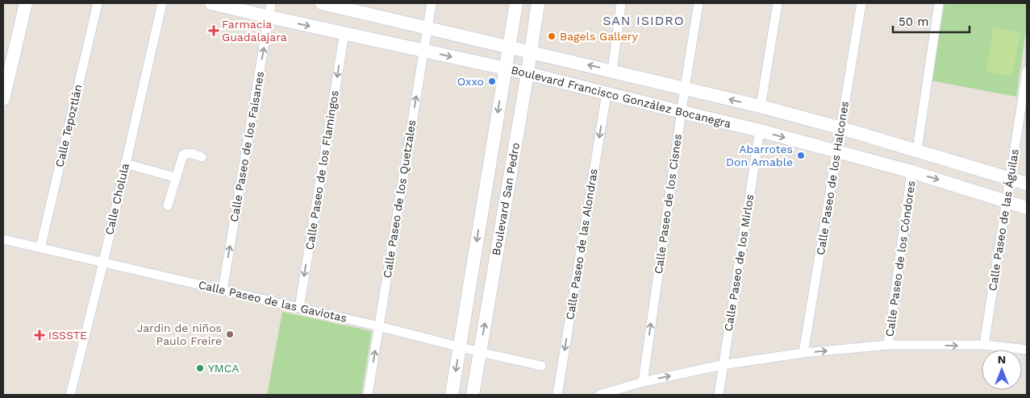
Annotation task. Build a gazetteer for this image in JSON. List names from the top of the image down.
{
  "streets": {
    "main road": ["Boulevard Francisco González Bocanegra", "Boulevard San Pedro"],
    "street": [
      "Calle Tepoztlán",
      "Calle Paseo de los Faisanes",
      "Calle Paseo de los Flamingos",
      "Calle Paseo de los Halcones",
      "Calle Cholula",
      "Calle Paseo de los Quetzales",
      "Calle Paseo de los Cisnes",
      "Calle Paseo de las Águilas",
      "Calle Paseo de las Alondras",
      "Calle Paseo de los Cóndores",
      "Calle Paseo de los Mirlos",
      "Calle Paseo de las Gaviotas"
    ]
  },
  "crossings": [
    ["Boulevard Francisco González Bocanegra", "Calle Paseo de los Faisanes"],
    ["Boulevard Francisco González Bocanegra", "Calle Paseo de los Flamingos"],
    ["Boulevard Francisco González Bocanegra", "Calle Paseo de los Halcones"],
    ["Boulevard Francisco González Bocanegra", "Calle Paseo de los Quetzales"],
    ["Boulevard Francisco González Bocanegra", "Boulevard San Pedro"],
    ["Boulevard Francisco González Bocanegra", "Calle Paseo de los Cisnes"],
    ["Boulevard Francisco González Bocanegra", "Calle Paseo de las Águilas"],
    ["Boulevard Francisco González Bocanegra", "Calle Paseo de las Alondras"],
    ["Boulevard Francisco González Bocanegra", "Calle Paseo de los Cóndores"],
    ["Boulevard Francisco González Bocanegra", "Calle Paseo de los Mirlos"],
    ["Calle Tepoztlán", "Calle Paseo de las Gaviotas"],
    ["Calle Paseo de los Faisanes", "Calle Paseo de las Gaviotas"],
    ["Calle Paseo de los Flamingos", "Calle Paseo de las Gaviotas"],
    ["Calle Cholula", "Calle Paseo de las Gaviotas"],
    ["Calle Paseo de los Quetzales", "Calle Paseo de las Gaviotas"],
    ["Boulevard San Pedro", "Calle Paseo de las Gaviotas"]
  ],
  "one_way": [
    "Calle Paseo de los Faisanes",
    "Calle Paseo de los Flamingos",
    "Calle Paseo de los Quetzales",
    "Calle Paseo de los Cisnes",
    "Calle Paseo de las Alondras"
  ],
  "districts": ["SAN ISIDRO"],
  "places": {
    "health": ["Farmacia Guadalajara", "ISSSTE"],
    "other": [
      "Bagels Gallery",
      "Oxxo",
      "Abarrotes Don Amable",
      "Jardin de niños Paulo Freire",
      "YMCA"
    ]
  },
  "scale_bar": "50 m",
  "north": "top"
}
